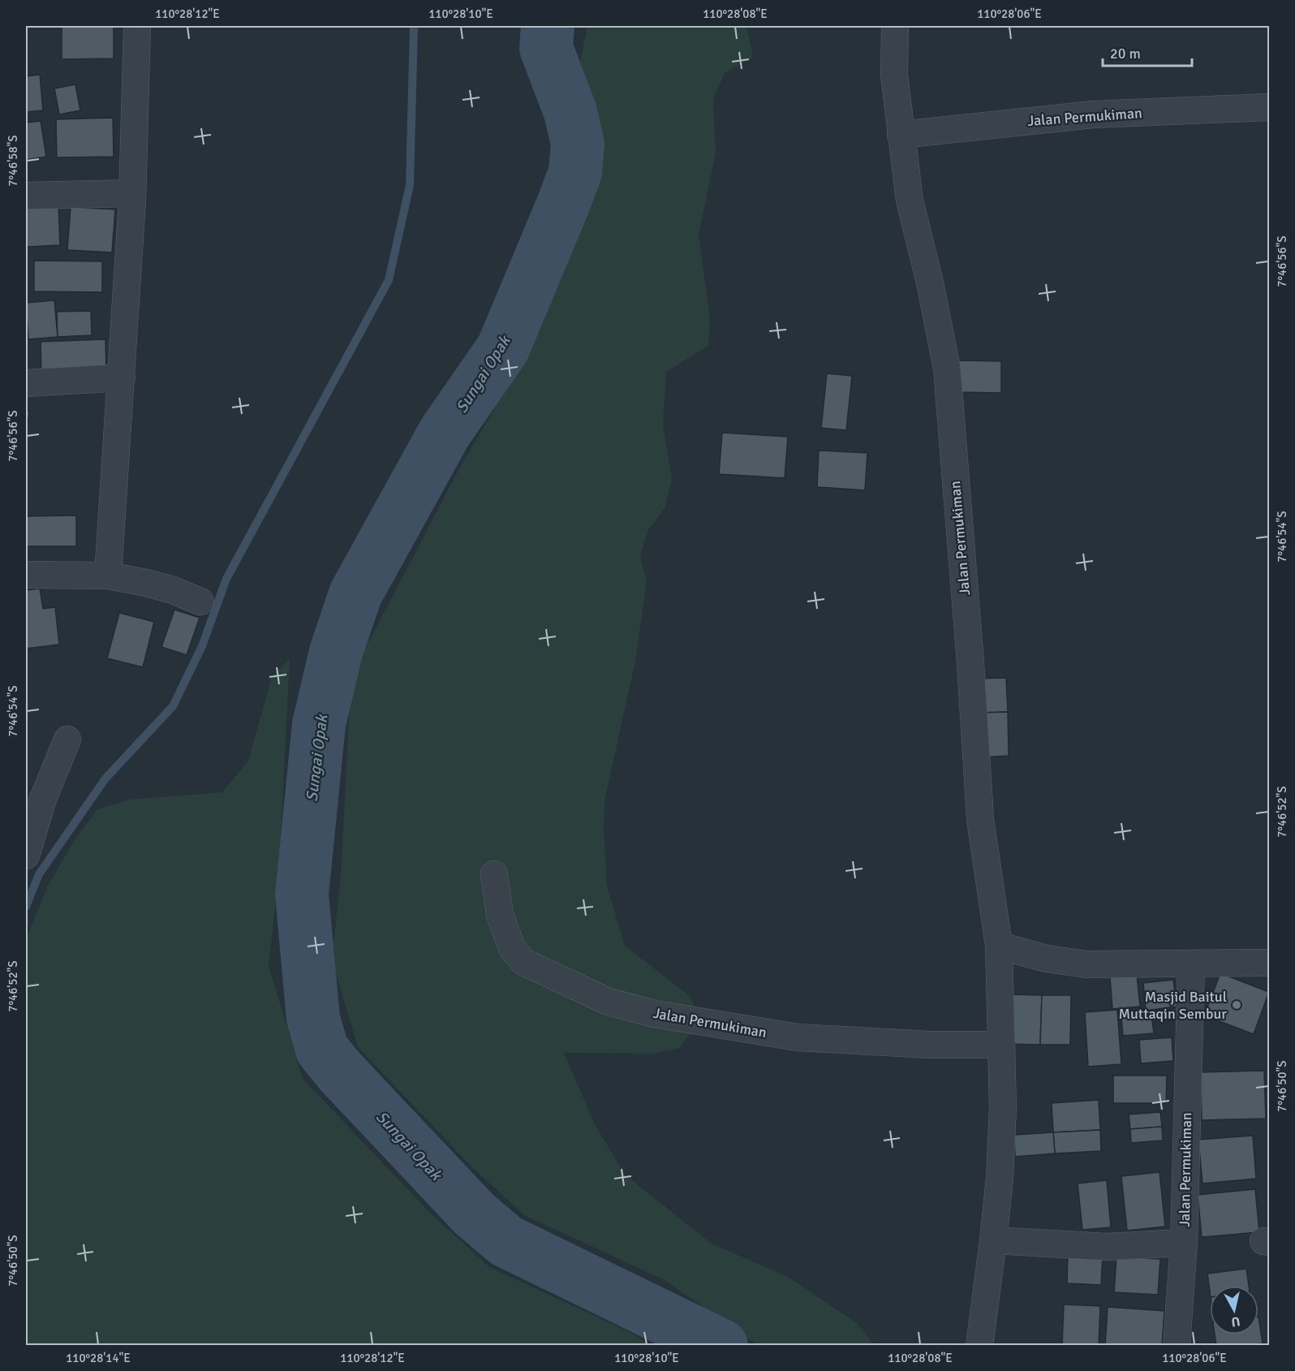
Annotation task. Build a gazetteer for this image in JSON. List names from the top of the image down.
{
  "streets": {
    "street": ["Jalan Permukiman"]
  },
  "water": ["Sungai Opak"],
  "places": ["Masjid Baitul Muttaqin Sembur"],
  "scale_bar": "20 m",
  "north": "bottom",
  "coordinates": [
    "110°28'12\"E",
    "110°28'10\"E",
    "110°28'08\"E",
    "110°28'06\"E",
    "7°46'58\"S",
    "7°46'56\"S",
    "7°46'54\"S",
    "7°46'52\"S",
    "7°46'50\"S",
    "110°28'14\"E"
  ]
}
